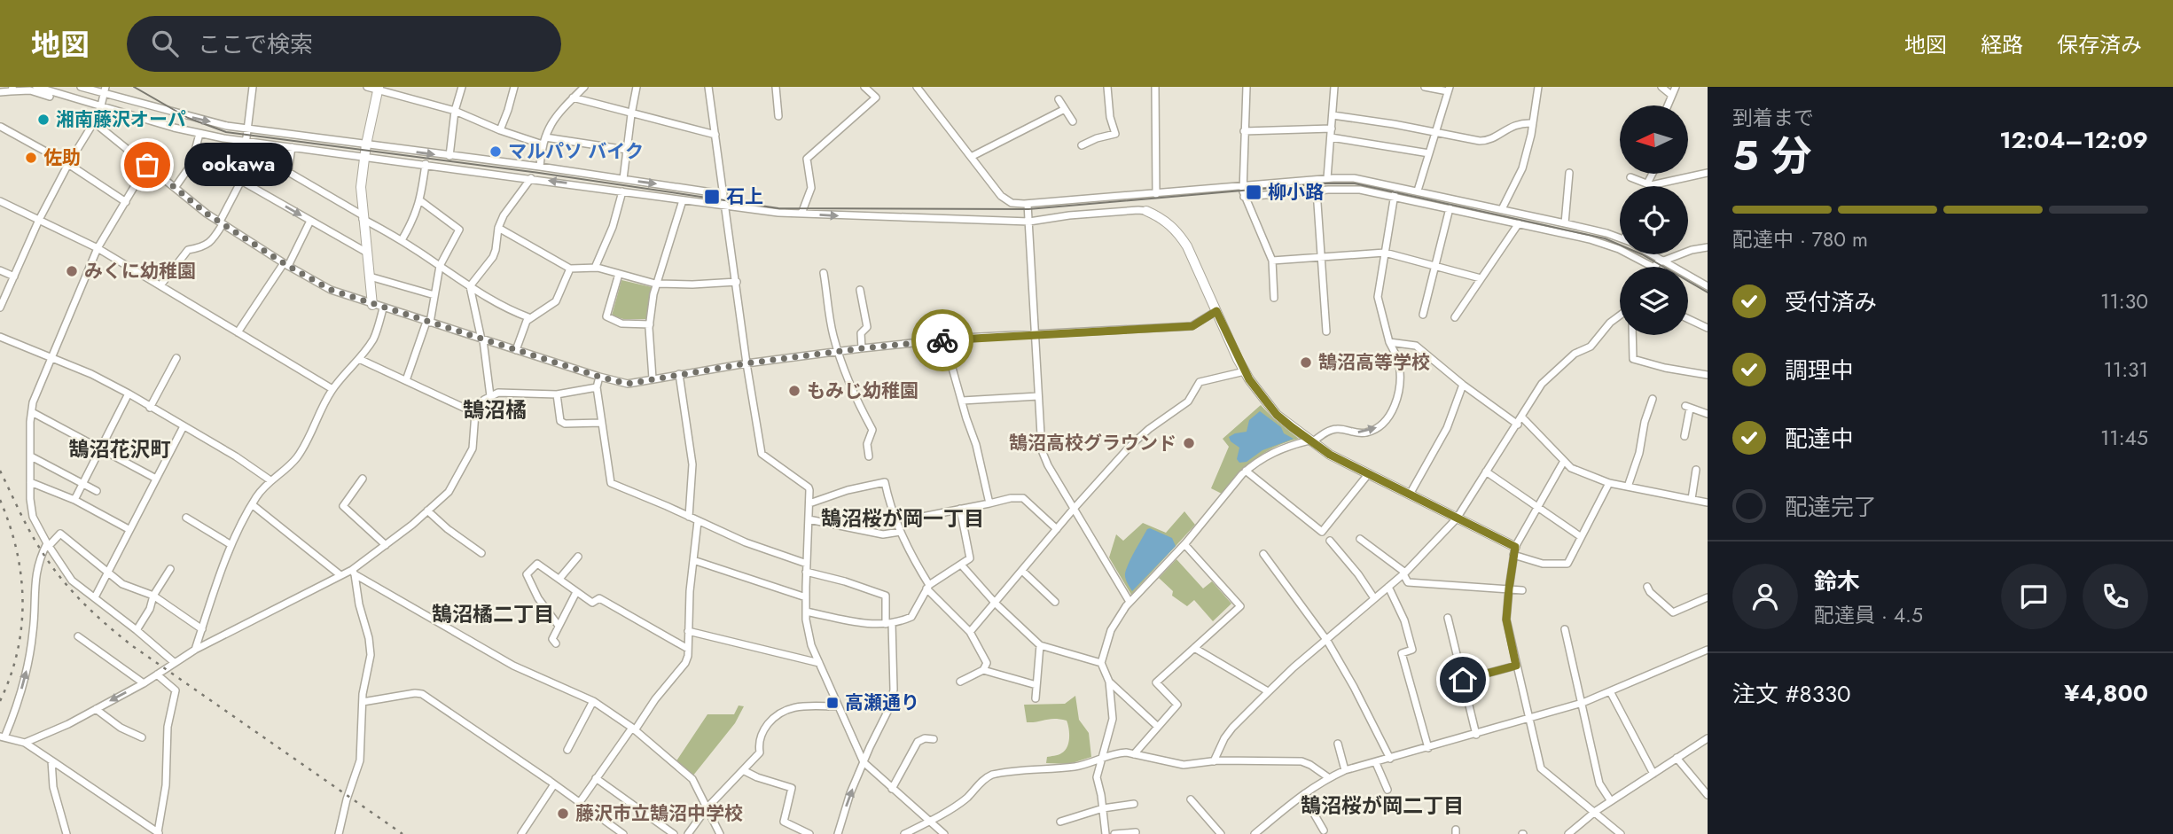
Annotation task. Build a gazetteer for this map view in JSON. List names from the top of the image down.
{
  "districts": [
    "鵠沼橘",
    "鵠沼花沢町",
    "鵠沼桜が岡一丁目",
    "鵠沼橘二丁目",
    "鵠沼桜が岡二丁目"
  ],
  "places": {
    "other": [
      "湘南藤沢オーパ",
      "マルパソ バイク",
      "佐助",
      "ookawa",
      "みくに幼稚園",
      "鵠沼高等学校",
      "もみじ幼稚園",
      "鵠沼高校グラウンド",
      "藤沢市立鵠沼中学校"
    ],
    "transit": ["柳小路", "石上", "高瀬通り"]
  },
  "north": "left",
  "page": {
    "header": "地図",
    "search": "ここで検索",
    "nav": ["地図", "経路", "保存済み"],
    "heading": ["5 分", "到着まで", "12:04–12:09"],
    "panel": [
      "鈴木",
      "配達員 · 4.5",
      "注文 #8330",
      "¥4,800"
    ],
    "bubble": "ookawa",
    "bar": "配達中 · 780 m",
    "list": [
      ["受付済み", "11:30"],
      ["調理中", "11:31"],
      ["配達中", "11:45"],
      "配達完了"
    ]
  }
}
